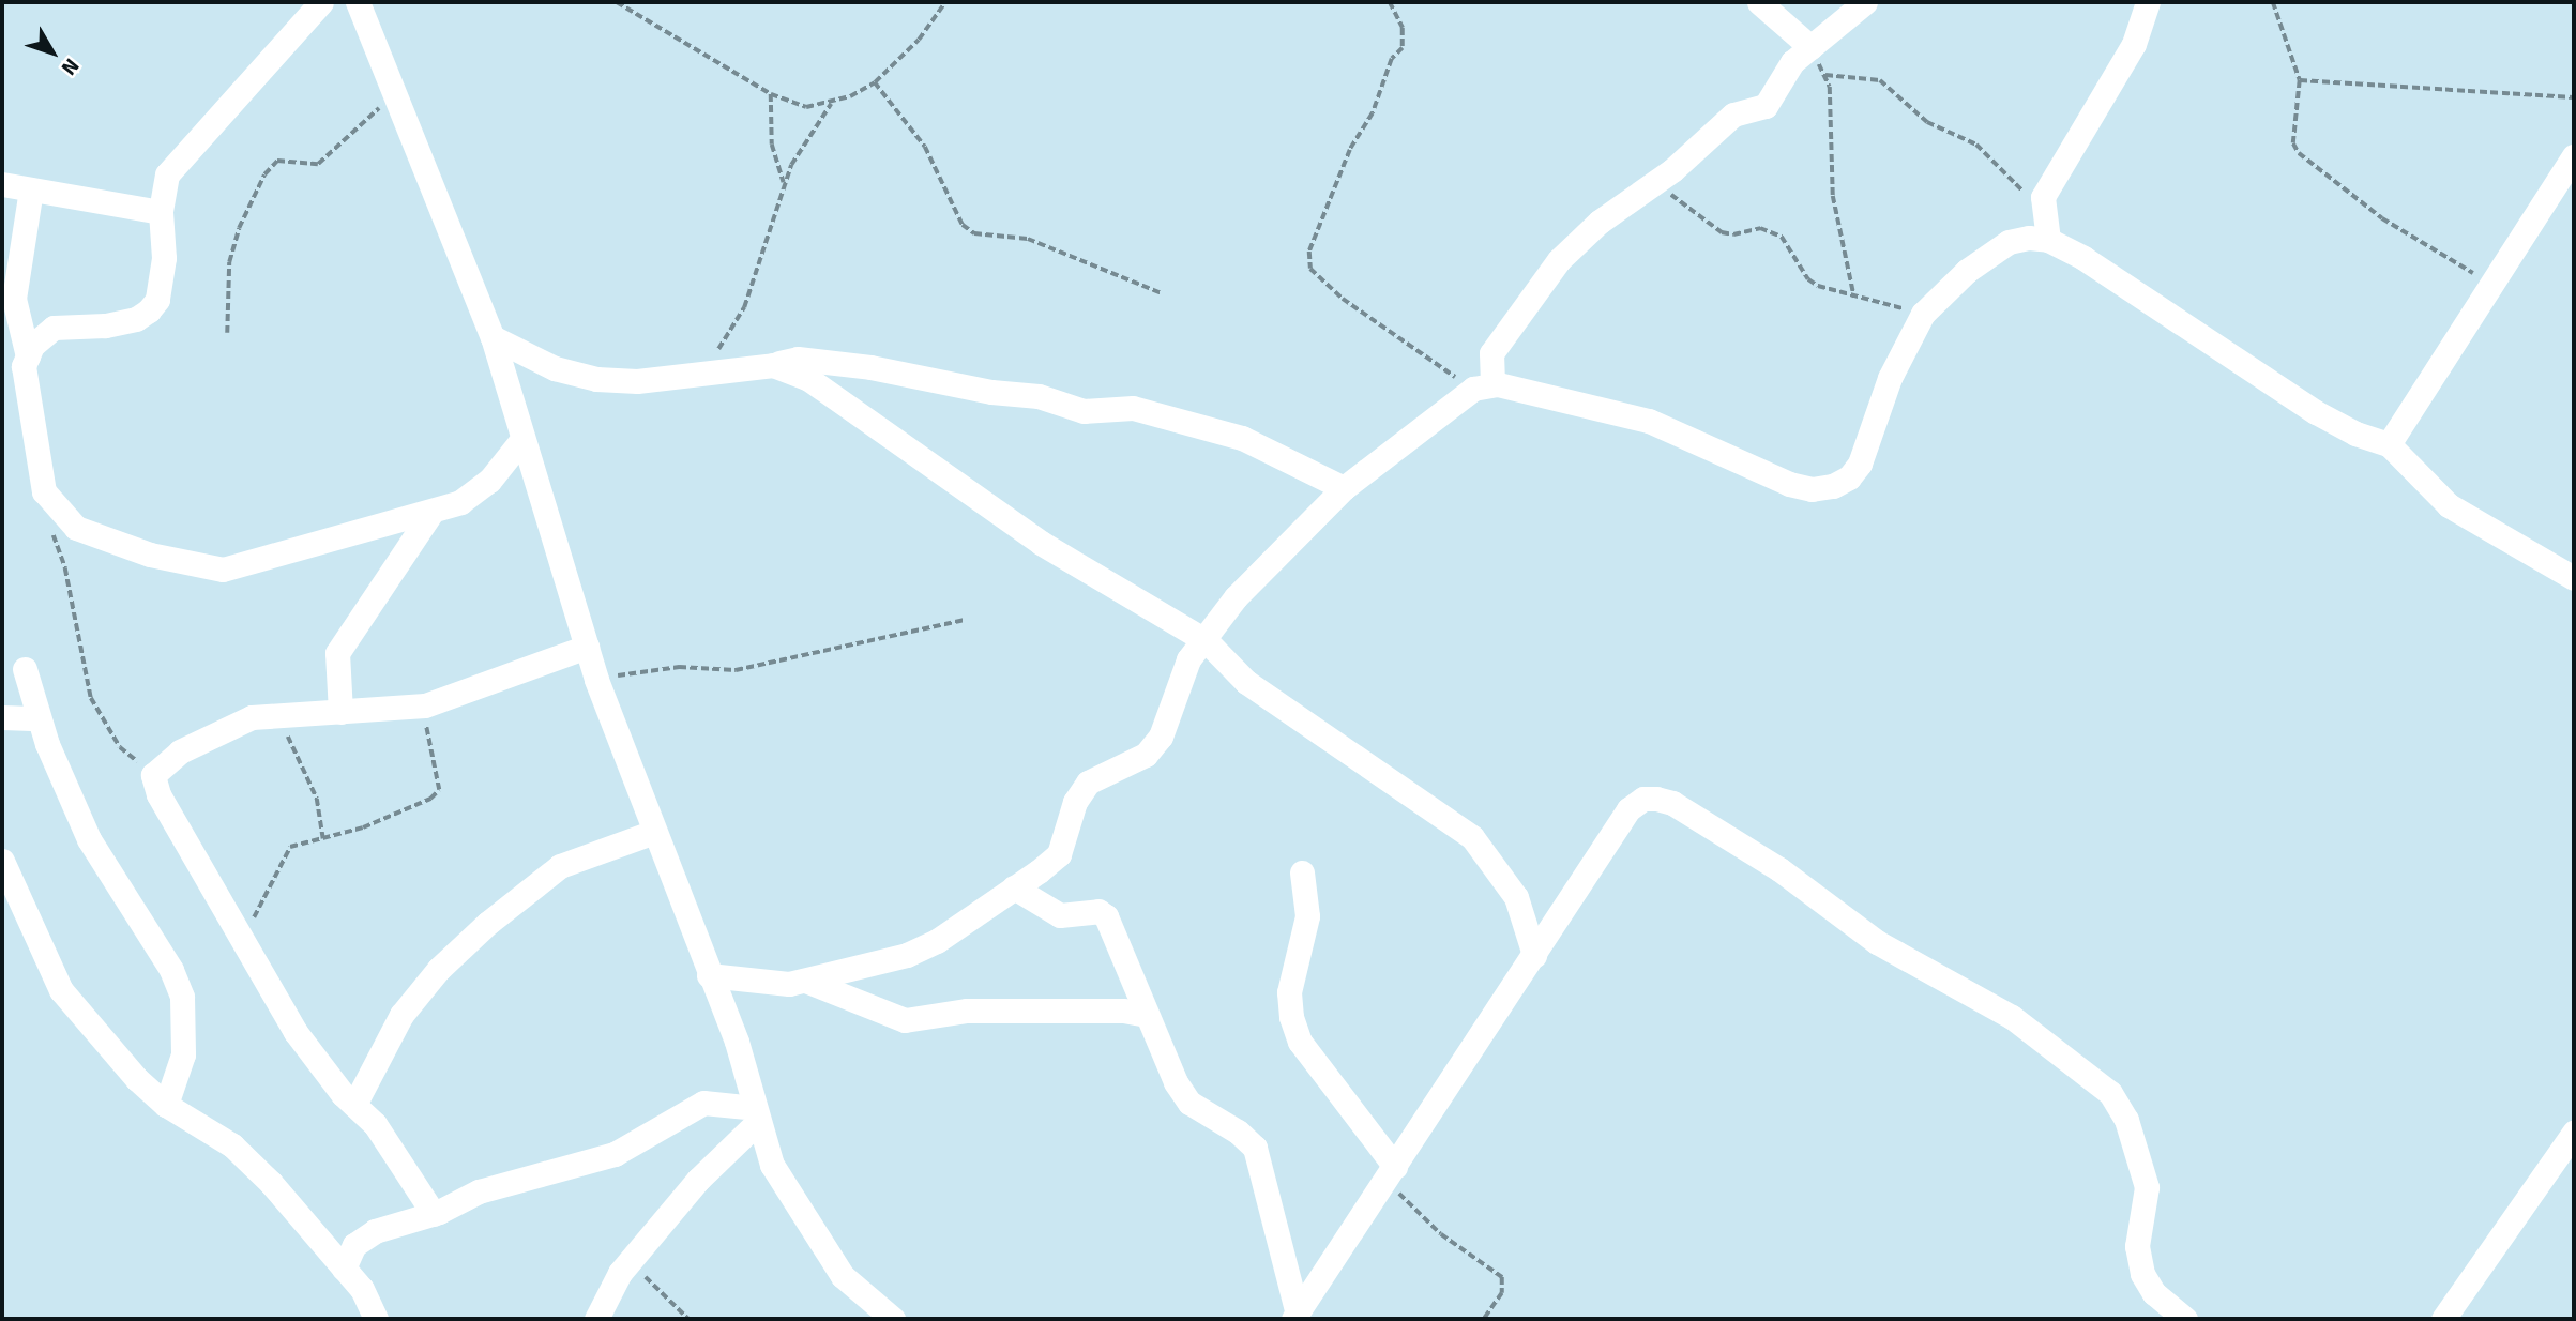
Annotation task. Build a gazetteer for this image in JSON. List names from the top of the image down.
{
  "north": "bottom right"
}
